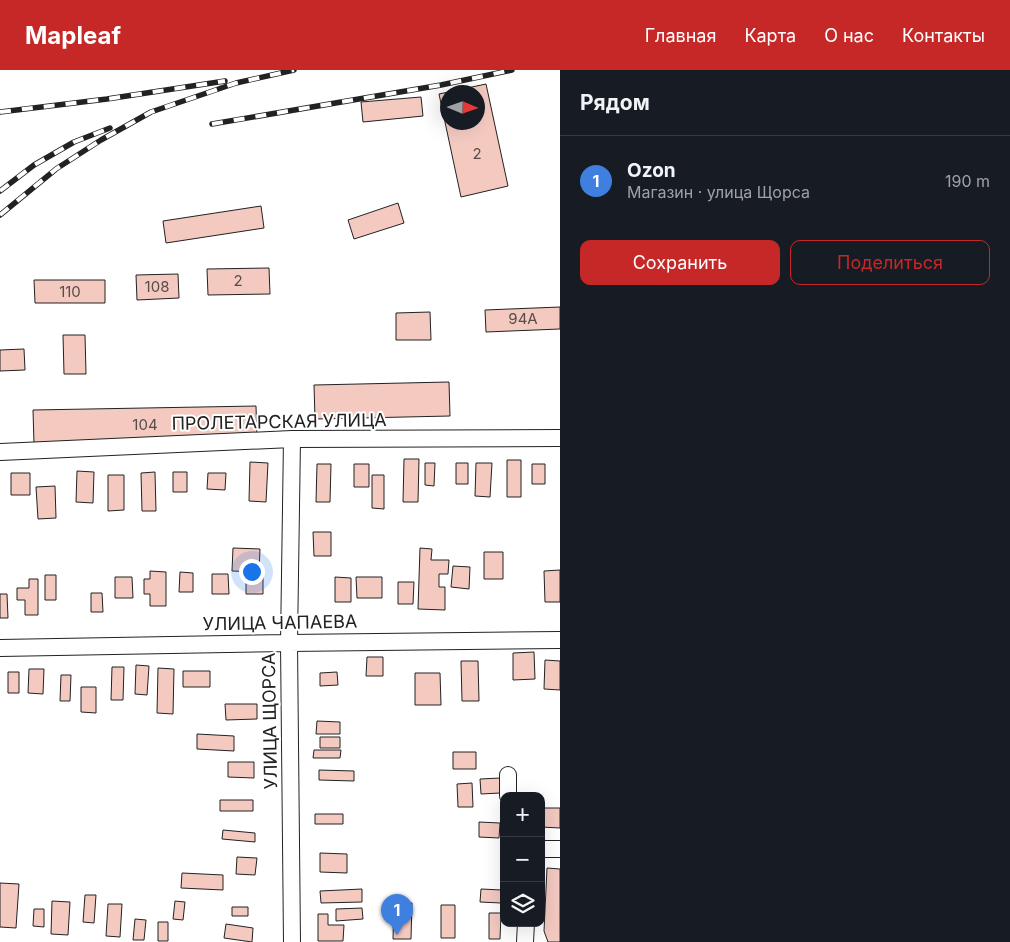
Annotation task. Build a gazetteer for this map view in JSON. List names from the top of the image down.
{
  "streets": {
    "street": ["ПРОЛЕТАРСКАЯ УЛИЦА", "УЛИЦА ЧАПАЕВА", "УЛИЦА ЩОРСА"]
  },
  "crossings": [
    ["ПРОЛЕТАРСКАЯ УЛИЦА", "УЛИЦА ЩОРСА"],
    ["УЛИЦА ЧАПАЕВА", "УЛИЦА ЩОРСА"]
  ],
  "house_numbers": [
    "2",
    "2",
    "108",
    "110",
    "94А",
    "104"
  ],
  "north": "right",
  "page": {
    "header": "Mapleaf",
    "nav": [
      "Главная",
      "Карта",
      "О нас",
      "Контакты"
    ],
    "heading": "Рядом",
    "list": [
      {
        "mark": "1",
        "name": "Ozon",
        "note": "Магазин · улица Щорса",
        "value": "190 m"
      }
    ],
    "buttons": ["Сохранить", "Поделиться"],
    "map_buttons": ["+", "−"],
    "pins": "1"
  }
}
